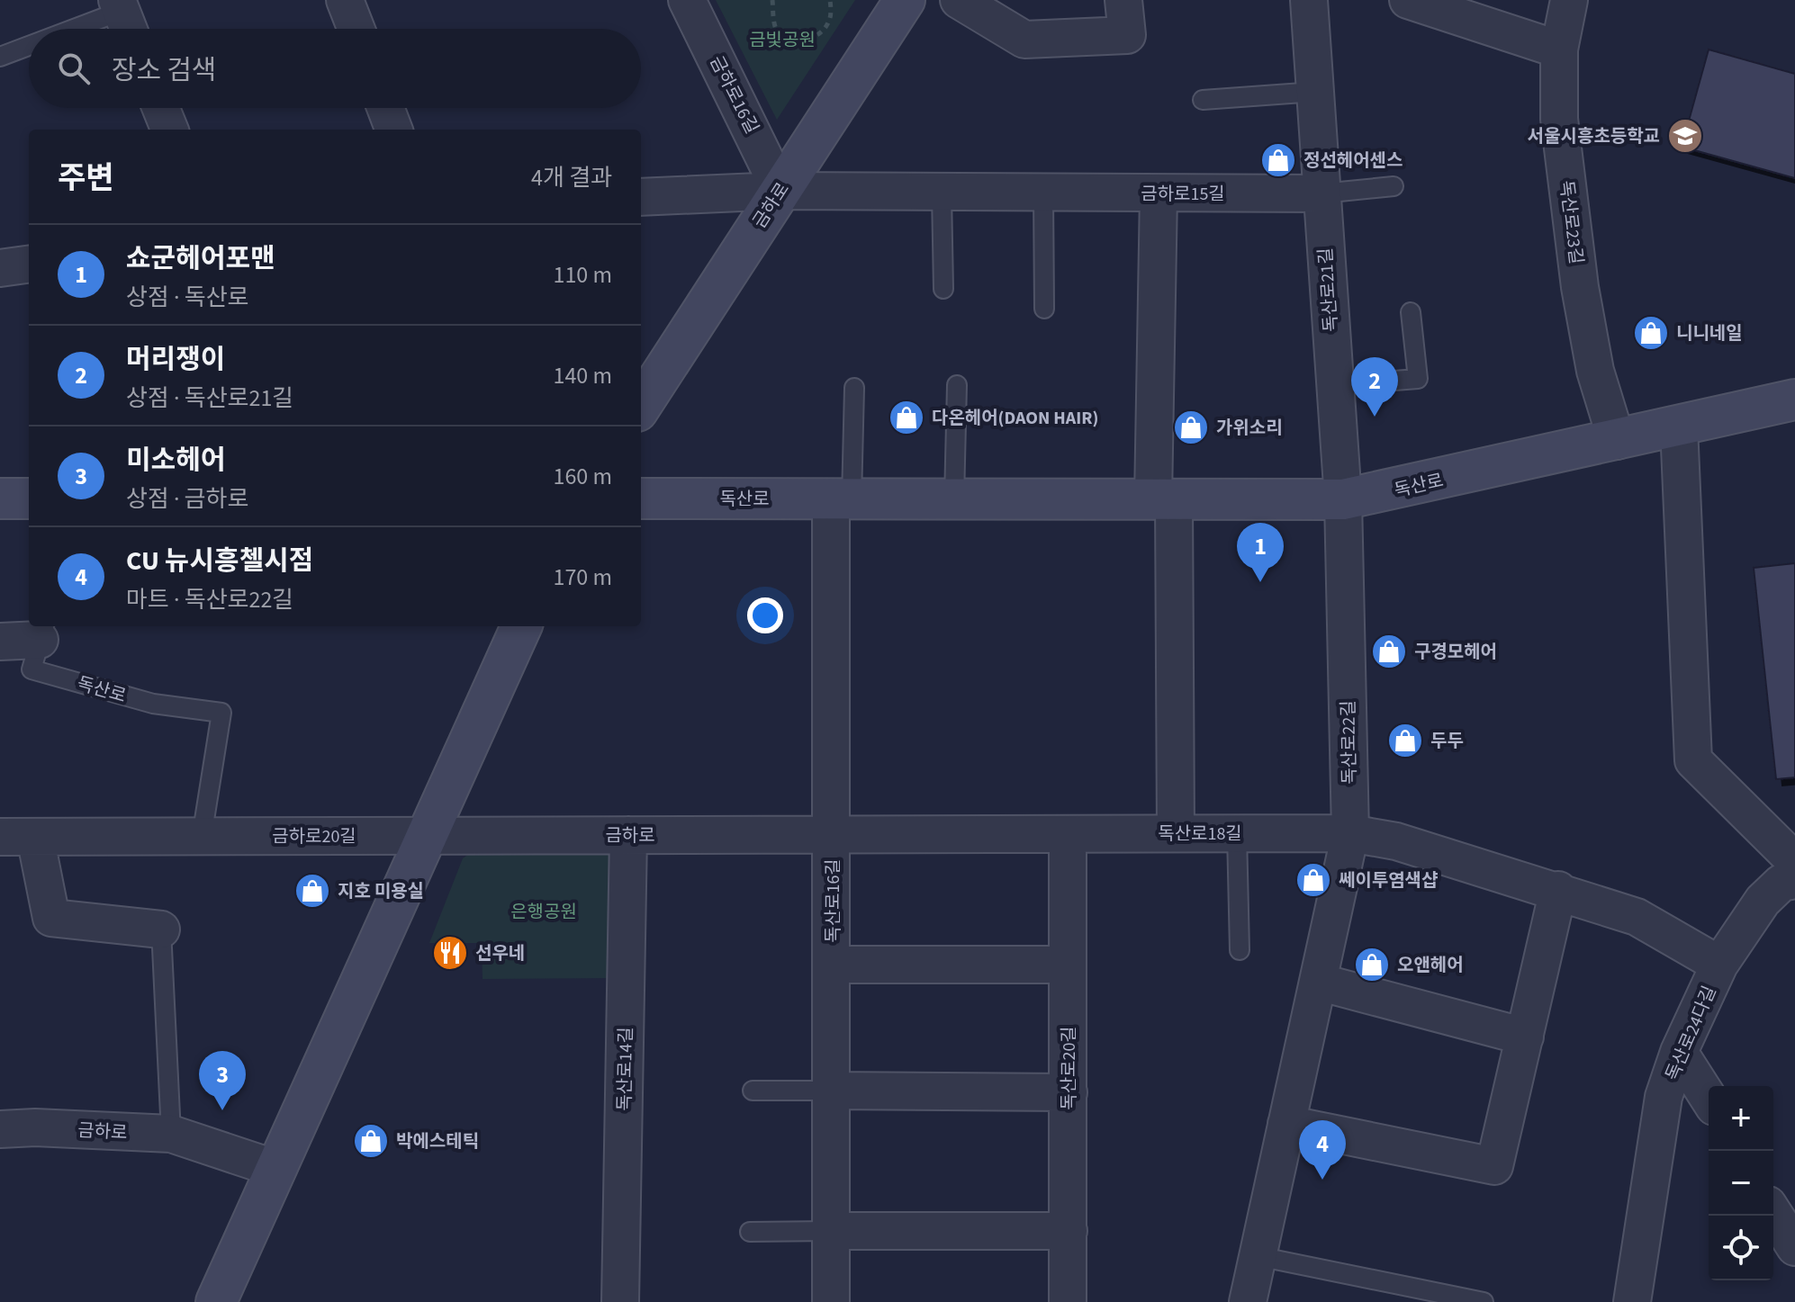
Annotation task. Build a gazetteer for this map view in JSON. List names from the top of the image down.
{
  "streets": {
    "main road": ["금하로", "독산로"],
    "street": [
      "금하로16길",
      "금하로15길",
      "독산로23길",
      "독산로21길",
      "독산로22길",
      "독산로18길",
      "금하로20길",
      "독산로16길",
      "독산로24다길",
      "독산로20길",
      "독산로14길"
    ]
  },
  "crossings": [
    ["금하로16길", "금하로15길"],
    ["금하로16길", "금하로"],
    ["금하로15길", "금하로"],
    ["금하로15길", "독산로21길"],
    ["금하로", "독산로18길"],
    ["금하로", "금하로20길"],
    ["금하로", "독산로16길"],
    ["금하로", "독산로14길"],
    ["독산로23길", "독산로"],
    ["독산로21길", "독산로"],
    ["독산로21길", "독산로22길"],
    ["독산로", "독산로22길"],
    ["독산로", "금하로20길"],
    ["독산로", "독산로16길"],
    ["독산로22길", "독산로18길"],
    ["독산로18길", "독산로16길"],
    ["독산로18길", "독산로24다길"],
    ["독산로18길", "독산로20길"]
  ],
  "parks": ["금빛공원", "은행공원"],
  "places": {
    "school or university": ["서울시흥초등학교"],
    "shop": [
      "정선헤어센스",
      "니니네일",
      "다온헤어(DAON HAIR)",
      "가위소리",
      "구경모헤어",
      "두두",
      "쎄이투염색샵",
      "지호 미용실",
      "오앤헤어",
      "박에스테틱"
    ],
    "restaurant": ["선우네"]
  },
  "page": {
    "search": "장소 검색",
    "heading": ["주변", "4개 결과"],
    "list": [
      {
        "mark": "1",
        "name": "쇼군헤어포맨",
        "note": "상점 · 독산로",
        "value": "110 m"
      },
      {
        "mark": "2",
        "name": "머리쟁이",
        "note": "상점 · 독산로21길",
        "value": "140 m"
      },
      {
        "mark": "3",
        "name": "미소헤어",
        "note": "상점 · 금하로",
        "value": "160 m"
      },
      {
        "mark": "4",
        "name": "CU 뉴시흥첼시점",
        "note": "마트 · 독산로22길",
        "value": "170 m"
      }
    ],
    "pins": [
      "2",
      "1",
      "3",
      "4"
    ],
    "map_buttons": ["+", "−"]
  }
}
